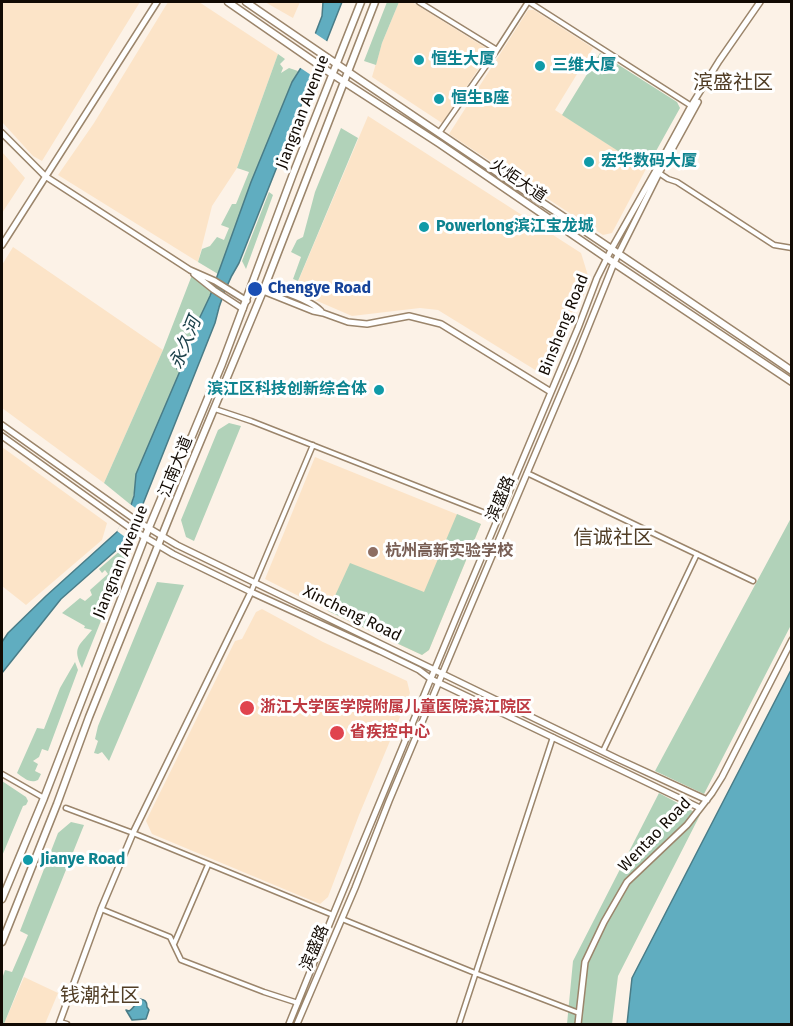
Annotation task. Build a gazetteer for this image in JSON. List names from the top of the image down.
{
  "streets": {
    "main road": [
      "Jiangnan Avenue",
      "火炬大道",
      "Binsheng Road",
      "江南大道",
      "滨盛路",
      "Xincheng Road",
      "Wentao Road"
    ]
  },
  "crossings": [
    ["Jiangnan Avenue", "火炬大道"],
    ["Jiangnan Avenue", "Xincheng Road"],
    ["火炬大道", "Binsheng Road"],
    ["火炬大道", "江南大道"],
    ["火炬大道", "滨盛路"],
    ["Binsheng Road", "滨盛路"],
    ["Binsheng Road", "Xincheng Road"],
    ["江南大道", "Xincheng Road"],
    ["滨盛路", "Xincheng Road"],
    ["Xincheng Road", "Wentao Road"]
  ],
  "districts": ["滨盛社区", "信诚社区", "钱潮社区"],
  "water": ["永久河"],
  "places": [
    "恒生大厦",
    "三维大厦",
    "恒生B座",
    "宏华数码大厦",
    "Powerlong滨江宝龙城",
    "Chengye Road",
    "滨江区科技创新综合体",
    "杭州高新实验学校",
    "浙江大学医学院附属儿童医院滨江院区",
    "省疾控中心",
    "Jianye Road"
  ]
}
